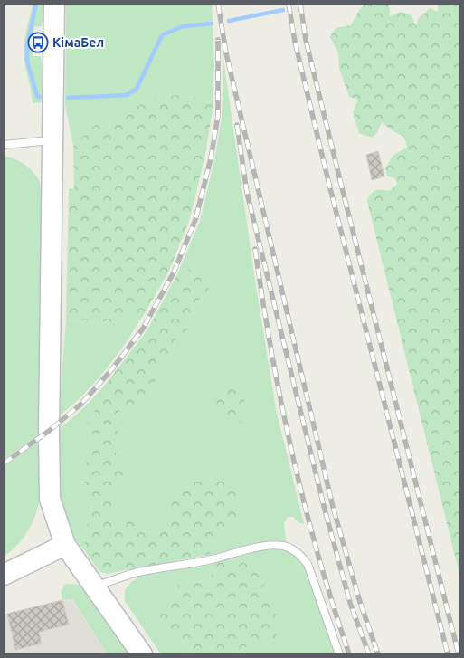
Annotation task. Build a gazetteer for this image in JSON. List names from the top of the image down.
{
  "places": {
    "bus stop": ["КімаБел"]
  }
}
